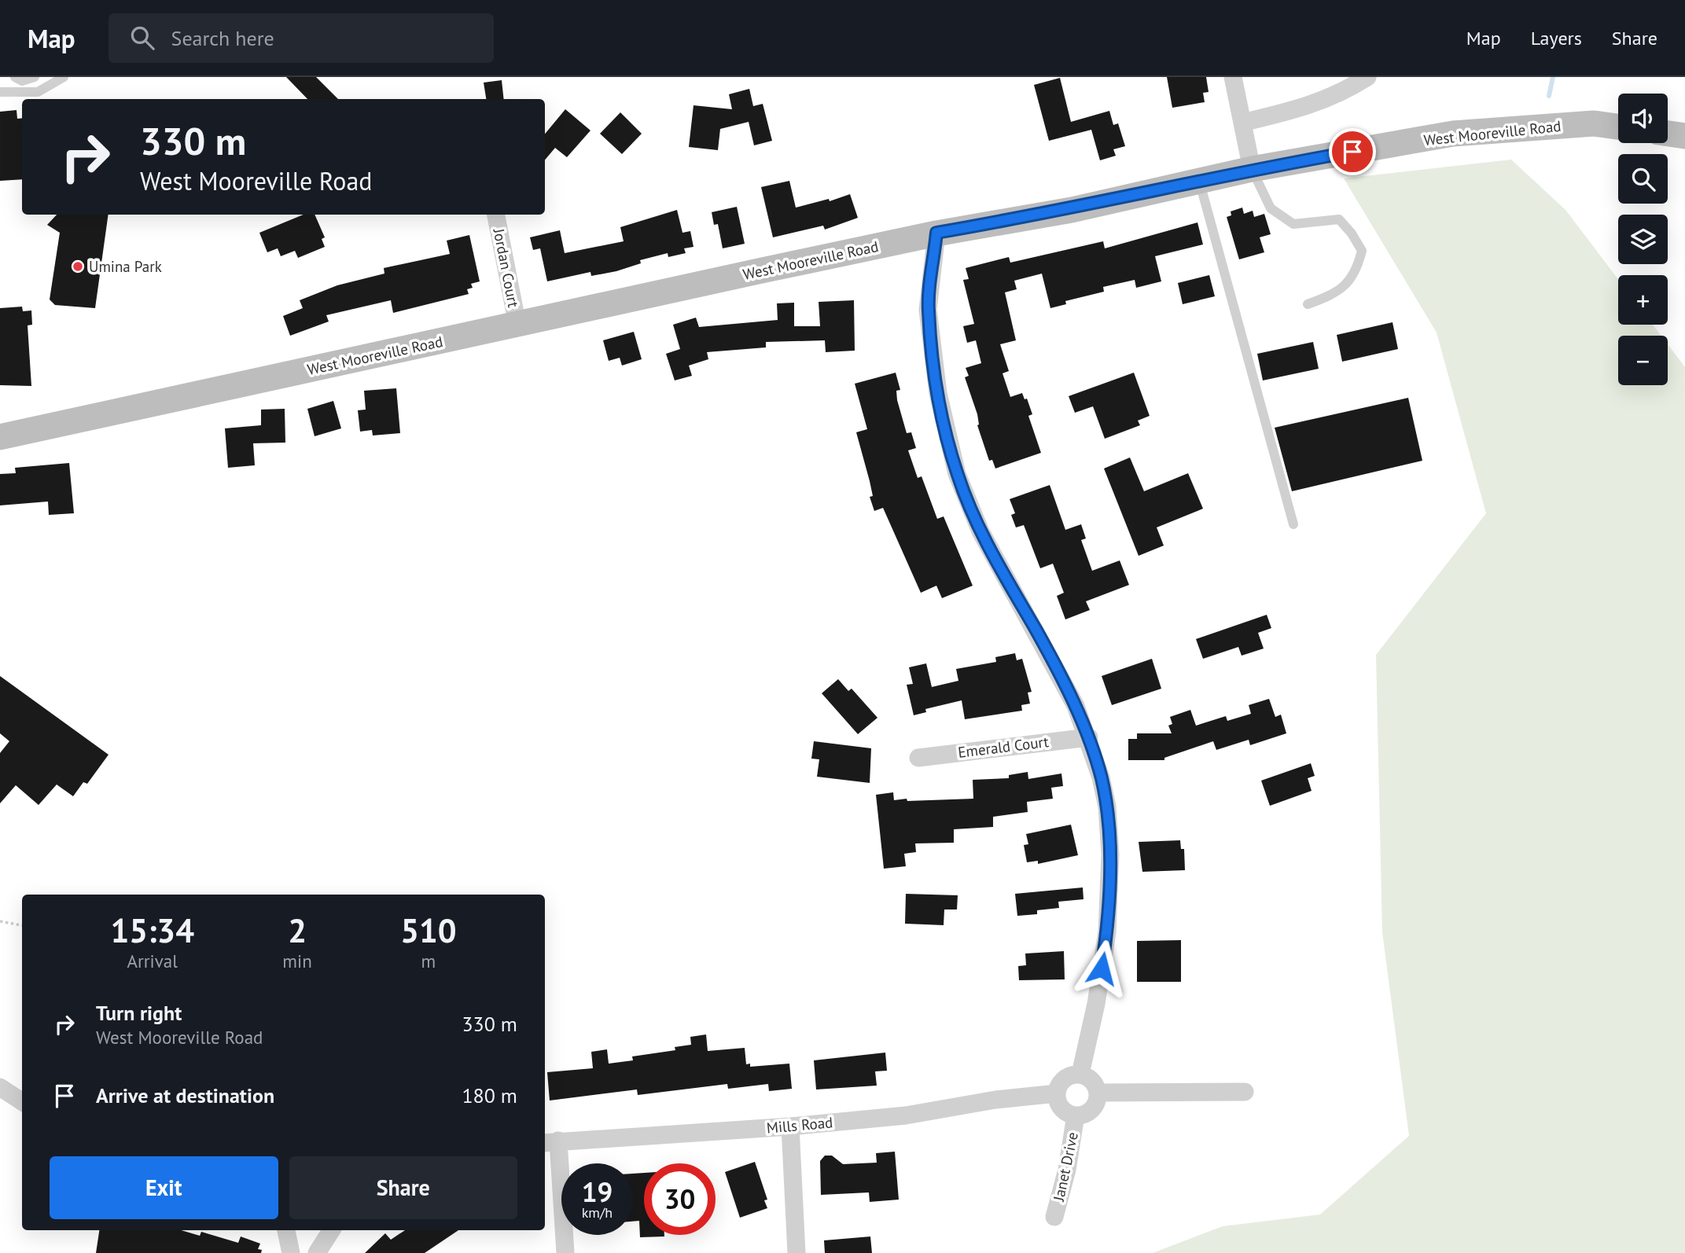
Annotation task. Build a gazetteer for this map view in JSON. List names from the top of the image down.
{
  "streets": {
    "main road": ["West Mooreville Road"],
    "street": [
      "Jordan Court",
      "Emerald Court",
      "Mills Road",
      "Janet Drive"
    ]
  },
  "crossings": [
    ["West Mooreville Road", "Jordan Court"],
    ["Mills Road", "Janet Drive"]
  ],
  "places": ["Umina Park"],
  "page": {
    "header": "Map",
    "search": "Search here",
    "nav": ["Map", "Layers", "Share"],
    "map_buttons": ["+", "−"],
    "turn": ["330 m", "West Mooreville Road"],
    "eta": [
      "15:34",
      "Arrival",
      "2",
      "min",
      "510",
      "m"
    ],
    "list": [
      {
        "name": "Turn right",
        "note": "West Mooreville Road",
        "value": "330 m"
      },
      {
        "name": "Arrive at destination",
        "value": "180 m"
      }
    ],
    "buttons": ["Exit", "Share"],
    "speed": "19 km/h",
    "limit": "30"
  }
}
